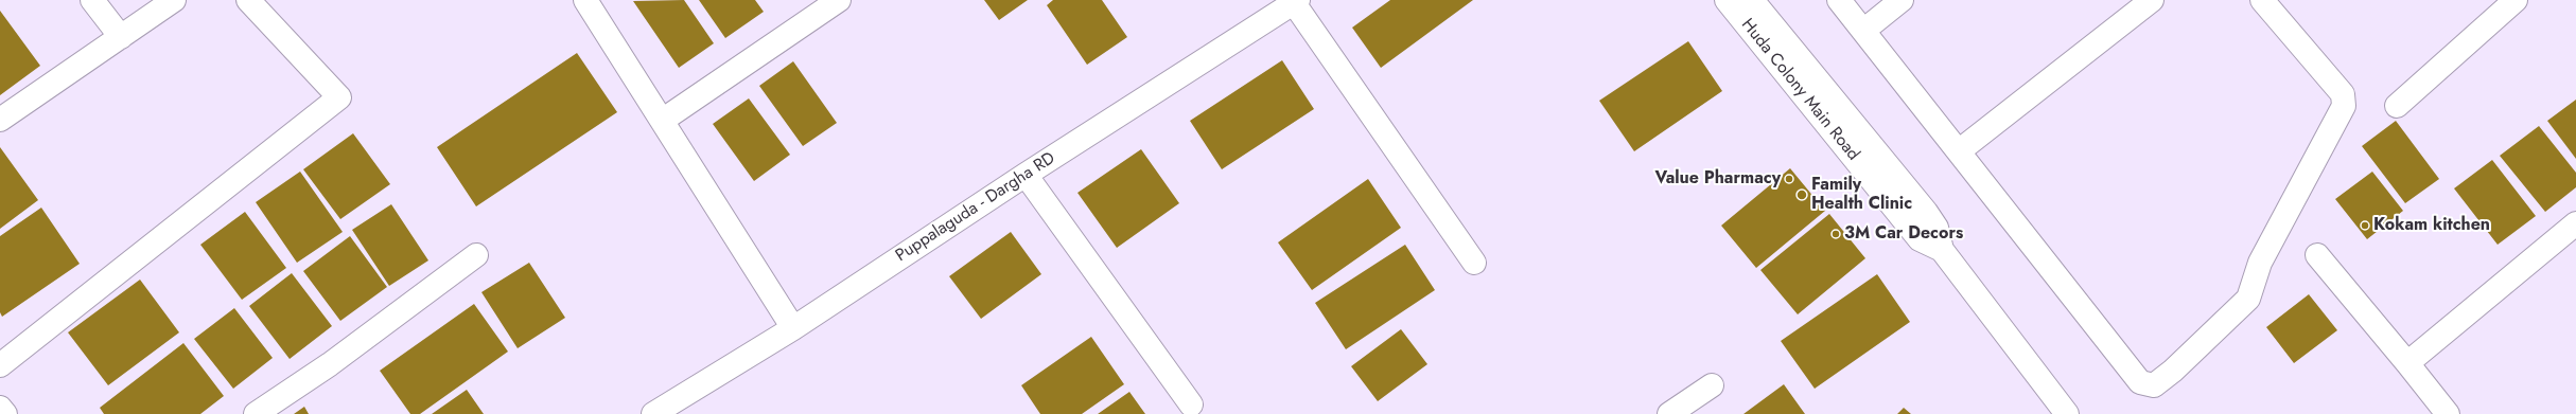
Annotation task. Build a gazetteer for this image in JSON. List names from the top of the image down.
{
  "streets": {
    "street": ["Huda Colony Main Road", "Puppalaguda - Dargha RD"]
  },
  "places": [
    "Value Pharmacy",
    "Family Health Clinic",
    "Kokam kitchen",
    "3M Car Decors"
  ]
}
